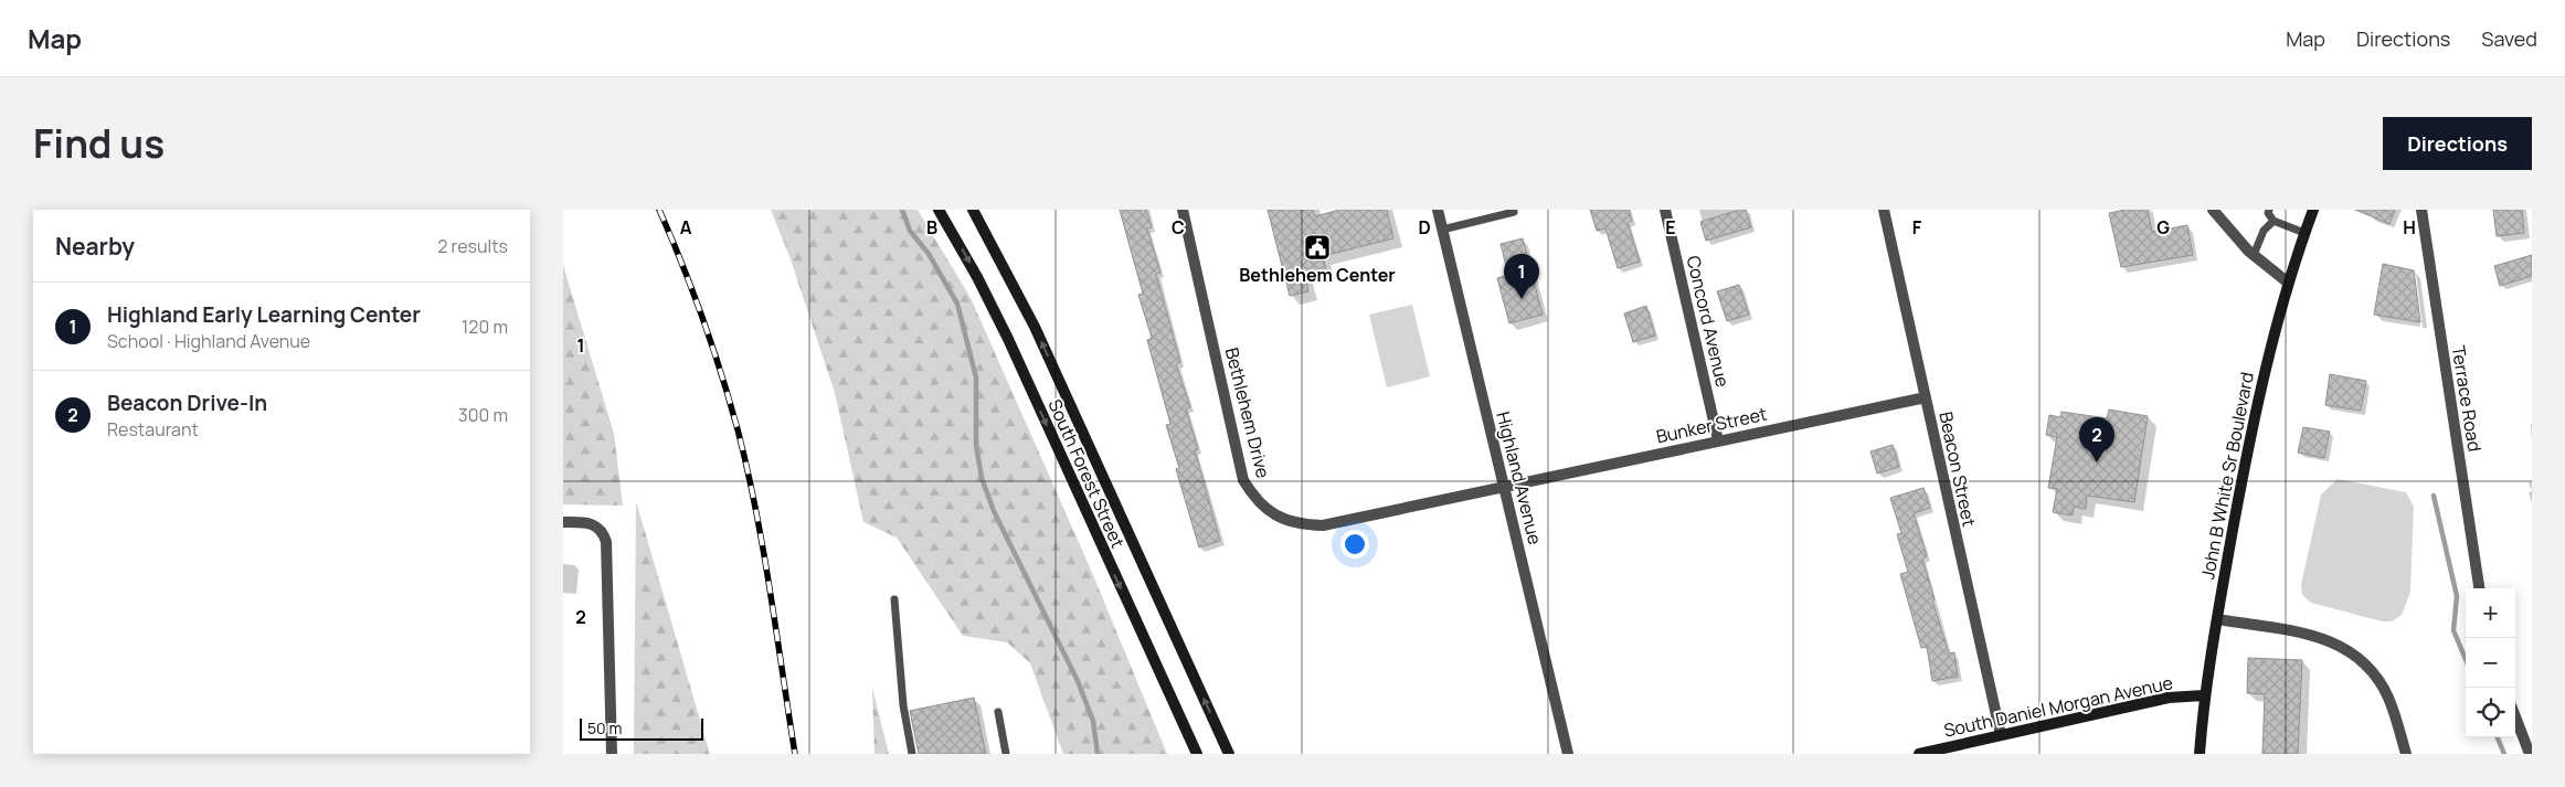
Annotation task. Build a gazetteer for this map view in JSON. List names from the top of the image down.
{
  "streets": {
    "street": [
      "Concord Avenue",
      "Terrace Road",
      "Bethlehem Drive",
      "Bunker Street",
      "Beacon Street",
      "South Forest Street",
      "John B White Sr Boulevard",
      "Highland Avenue",
      "South Daniel Morgan Avenue"
    ]
  },
  "crossings": [
    ["Concord Avenue", "Bunker Street"],
    ["Bethlehem Drive", "Bunker Street"],
    ["Bethlehem Drive", "Highland Avenue"],
    ["Bunker Street", "Beacon Street"],
    ["Bunker Street", "Highland Avenue"],
    ["Beacon Street", "South Daniel Morgan Avenue"],
    ["John B White Sr Boulevard", "South Daniel Morgan Avenue"]
  ],
  "places": {
    "public building": ["Bethlehem Center"]
  },
  "scale_bar": "50 m",
  "page": {
    "header": "Map",
    "nav": ["Map", "Directions", "Saved"],
    "title": "Find us",
    "buttons": "Directions",
    "heading": ["Nearby", "2 results"],
    "pins": ["1", "2"],
    "list": [
      {
        "mark": "1",
        "name": "Highland Early Learning Center",
        "note": "School · Highland Avenue",
        "value": "120 m"
      },
      {
        "mark": "2",
        "name": "Beacon Drive-In",
        "note": "Restaurant",
        "value": "300 m"
      }
    ],
    "map_buttons": ["+", "−"],
    "scale": "50 m"
  },
  "grid": {
    "columns": [
      "A",
      "B",
      "C",
      "D",
      "E",
      "F",
      "G",
      "H"
    ],
    "rows": ["1", "2"]
  }
}
